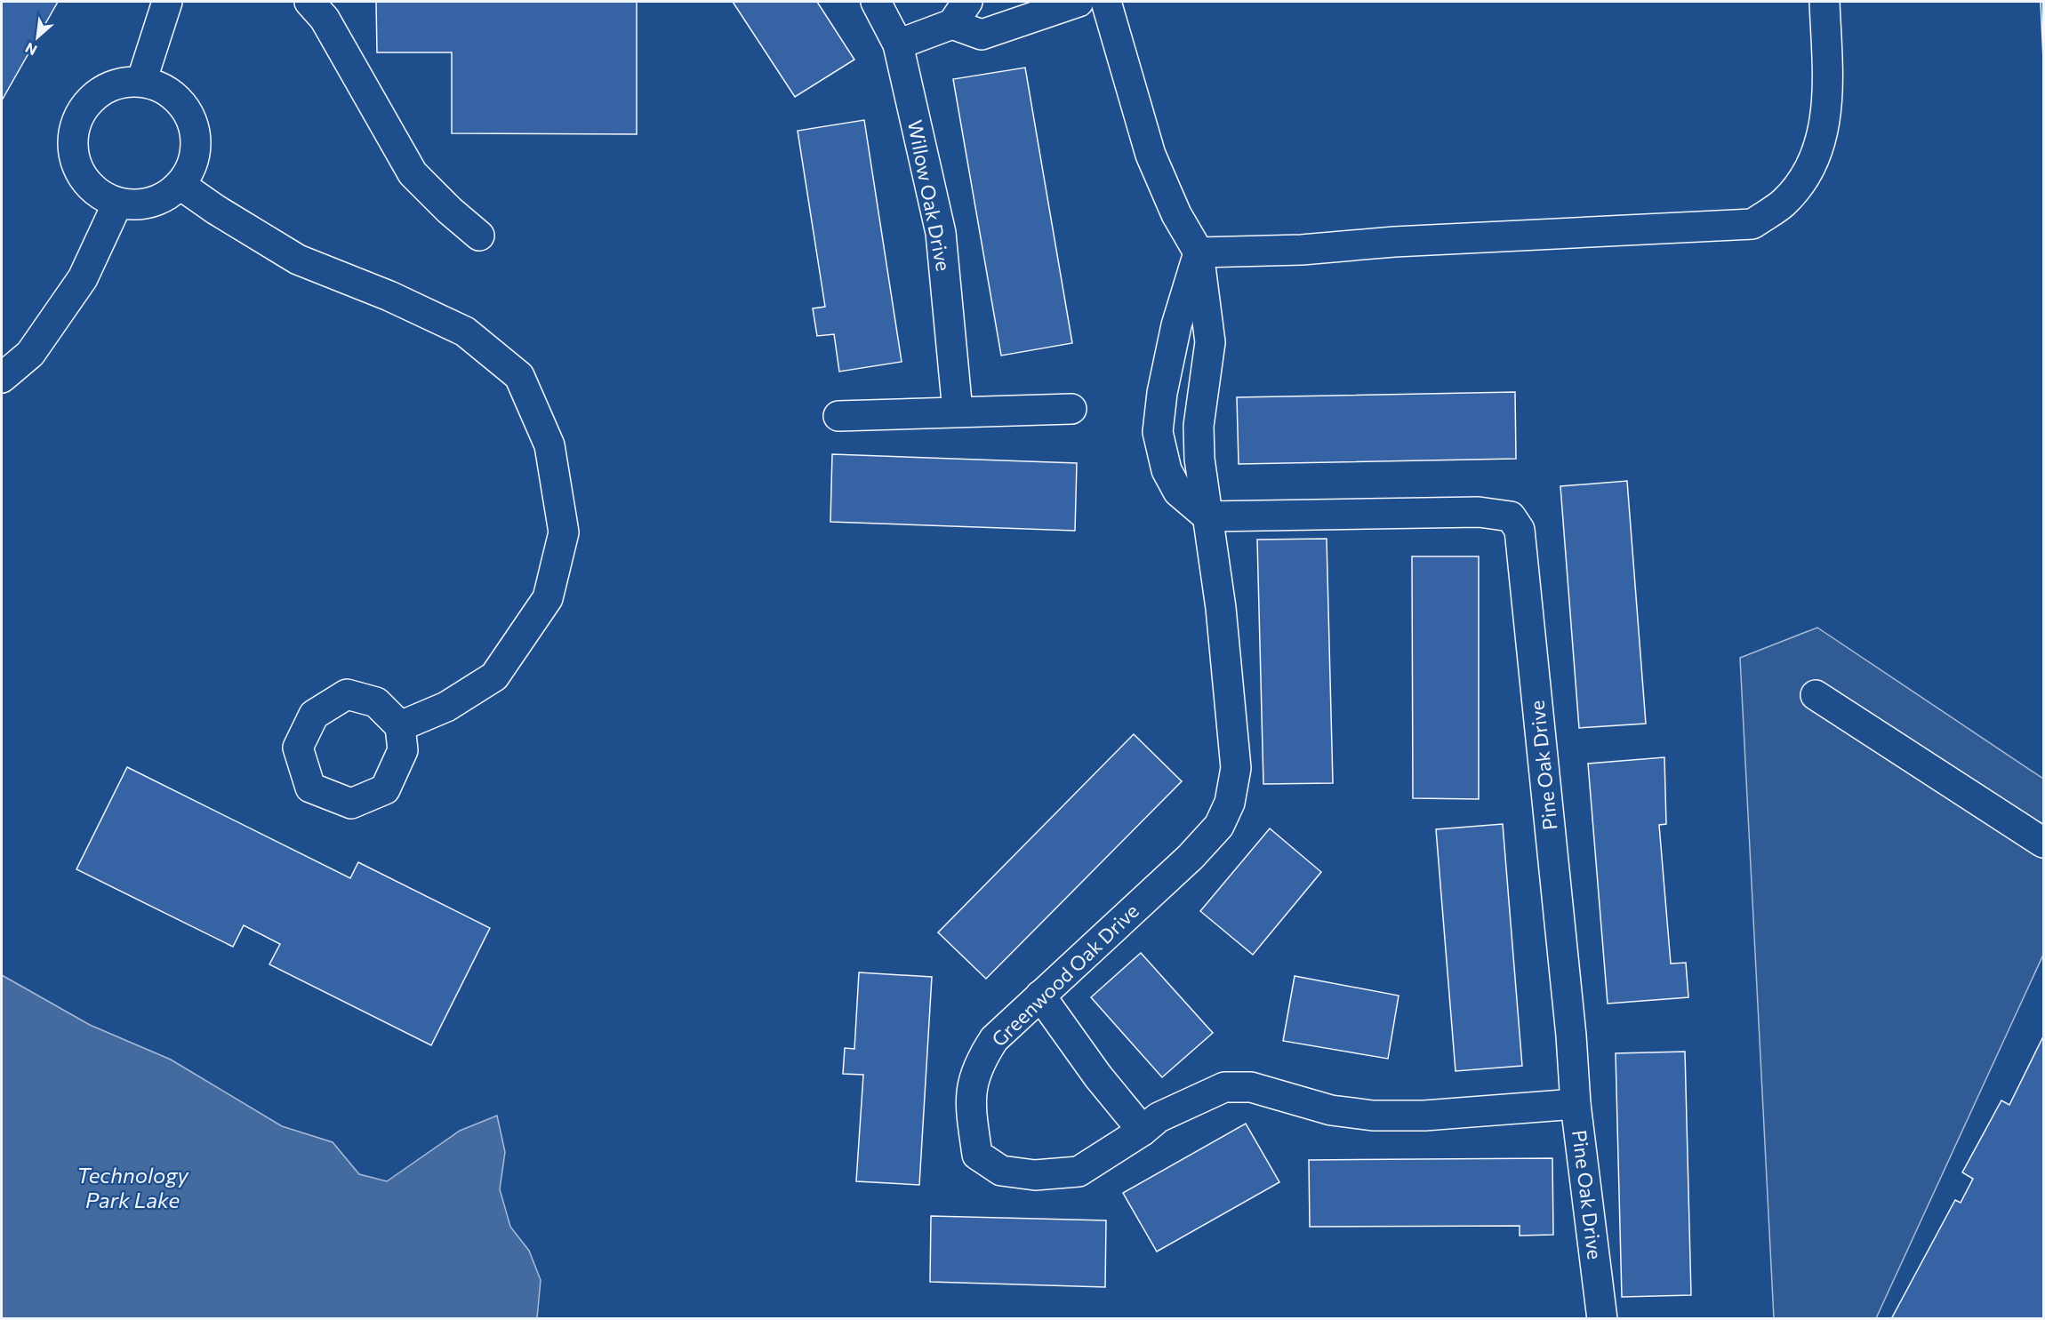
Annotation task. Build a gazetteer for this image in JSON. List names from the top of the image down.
{
  "streets": {
    "street": ["Willow Oak Drive", "Pine Oak Drive", "Greenwood Oak Drive"]
  },
  "crossings": [
    ["Pine Oak Drive", "Greenwood Oak Drive"]
  ],
  "water": ["Technology Park Lake"],
  "north": "bottom left"
}
